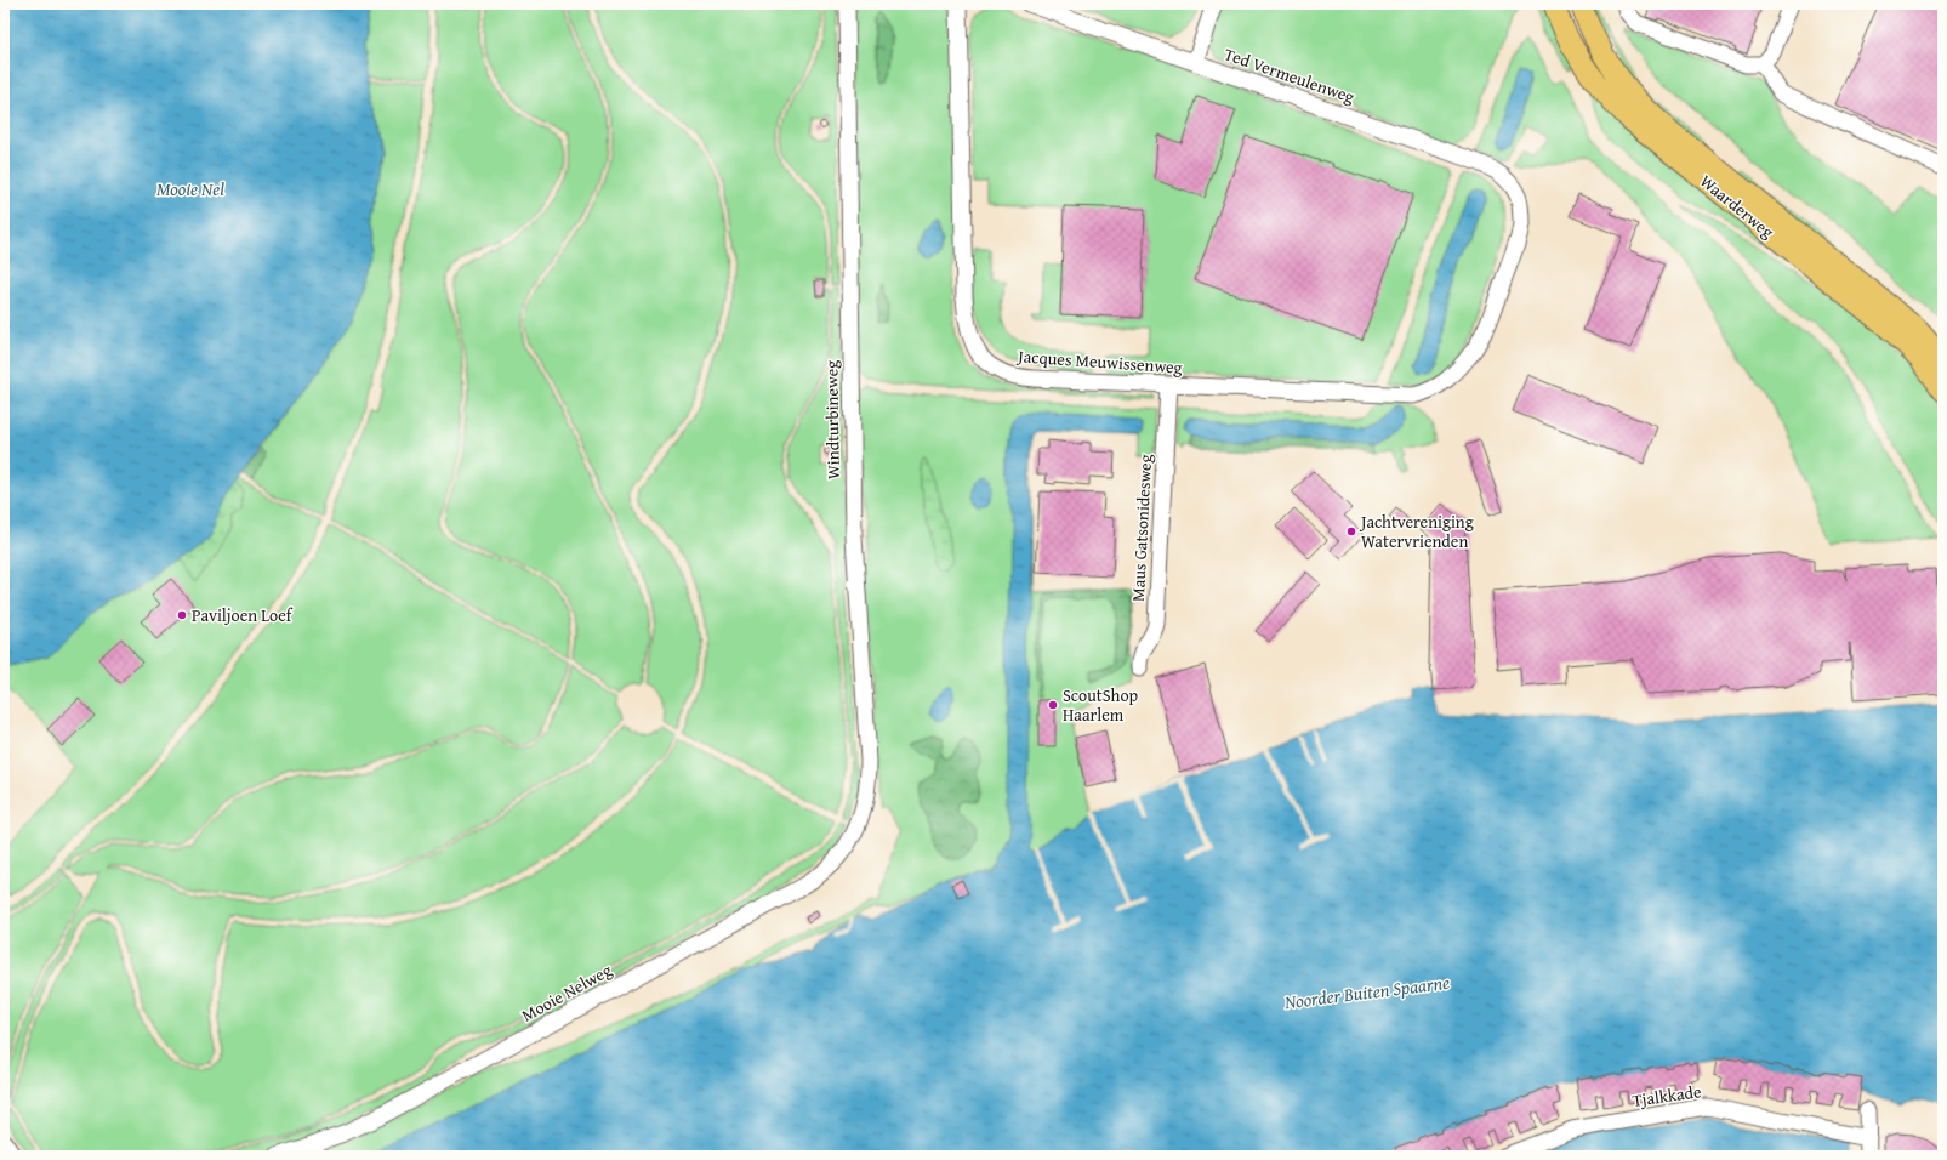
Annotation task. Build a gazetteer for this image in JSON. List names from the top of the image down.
{
  "streets": {
    "main road": ["Waarderweg"],
    "street": [
      "Ted Vermeulenweg",
      "Jacques Meuwissenweg",
      "Windturbineweg",
      "Maus Gatsonidesweg",
      "Mooie Nelweg",
      "Tjalkkade"
    ]
  },
  "crossings": [
    ["Ted Vermeulenweg", "Jacques Meuwissenweg"],
    ["Jacques Meuwissenweg", "Maus Gatsonidesweg"],
    ["Windturbineweg", "Mooie Nelweg"]
  ],
  "water": ["Mooie Nel", "Noorder Buiten Spaarne"],
  "places": ["Jachtvereniging Watervrienden", "Paviljoen Loef", "ScoutShop Haarlem"]
}
